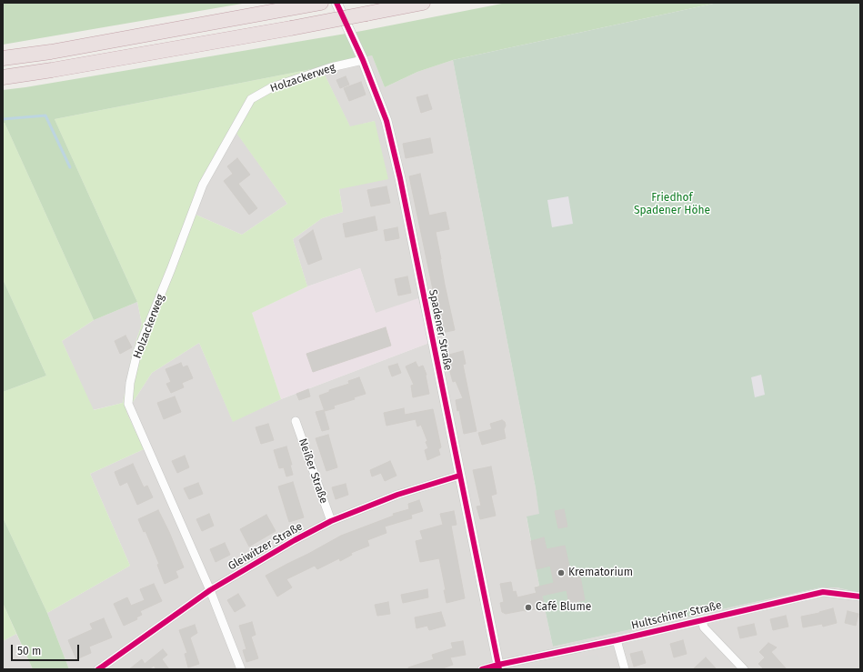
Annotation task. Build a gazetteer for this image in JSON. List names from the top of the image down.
{
  "streets": {
    "street": [
      "Holzackerweg",
      "Spadener Straße",
      "Neißer Straße",
      "Gleiwitzer Straße",
      "Hultschiner Straße"
    ]
  },
  "crossings": [
    ["Holzackerweg", "Spadener Straße"],
    ["Holzackerweg", "Gleiwitzer Straße"],
    ["Spadener Straße", "Gleiwitzer Straße"],
    ["Spadener Straße", "Hultschiner Straße"],
    ["Neißer Straße", "Gleiwitzer Straße"]
  ],
  "parks": ["Friedhof Spadener Höhe"],
  "places": ["Krematorium", "Café Blume"],
  "scale_bar": "50 m"
}
